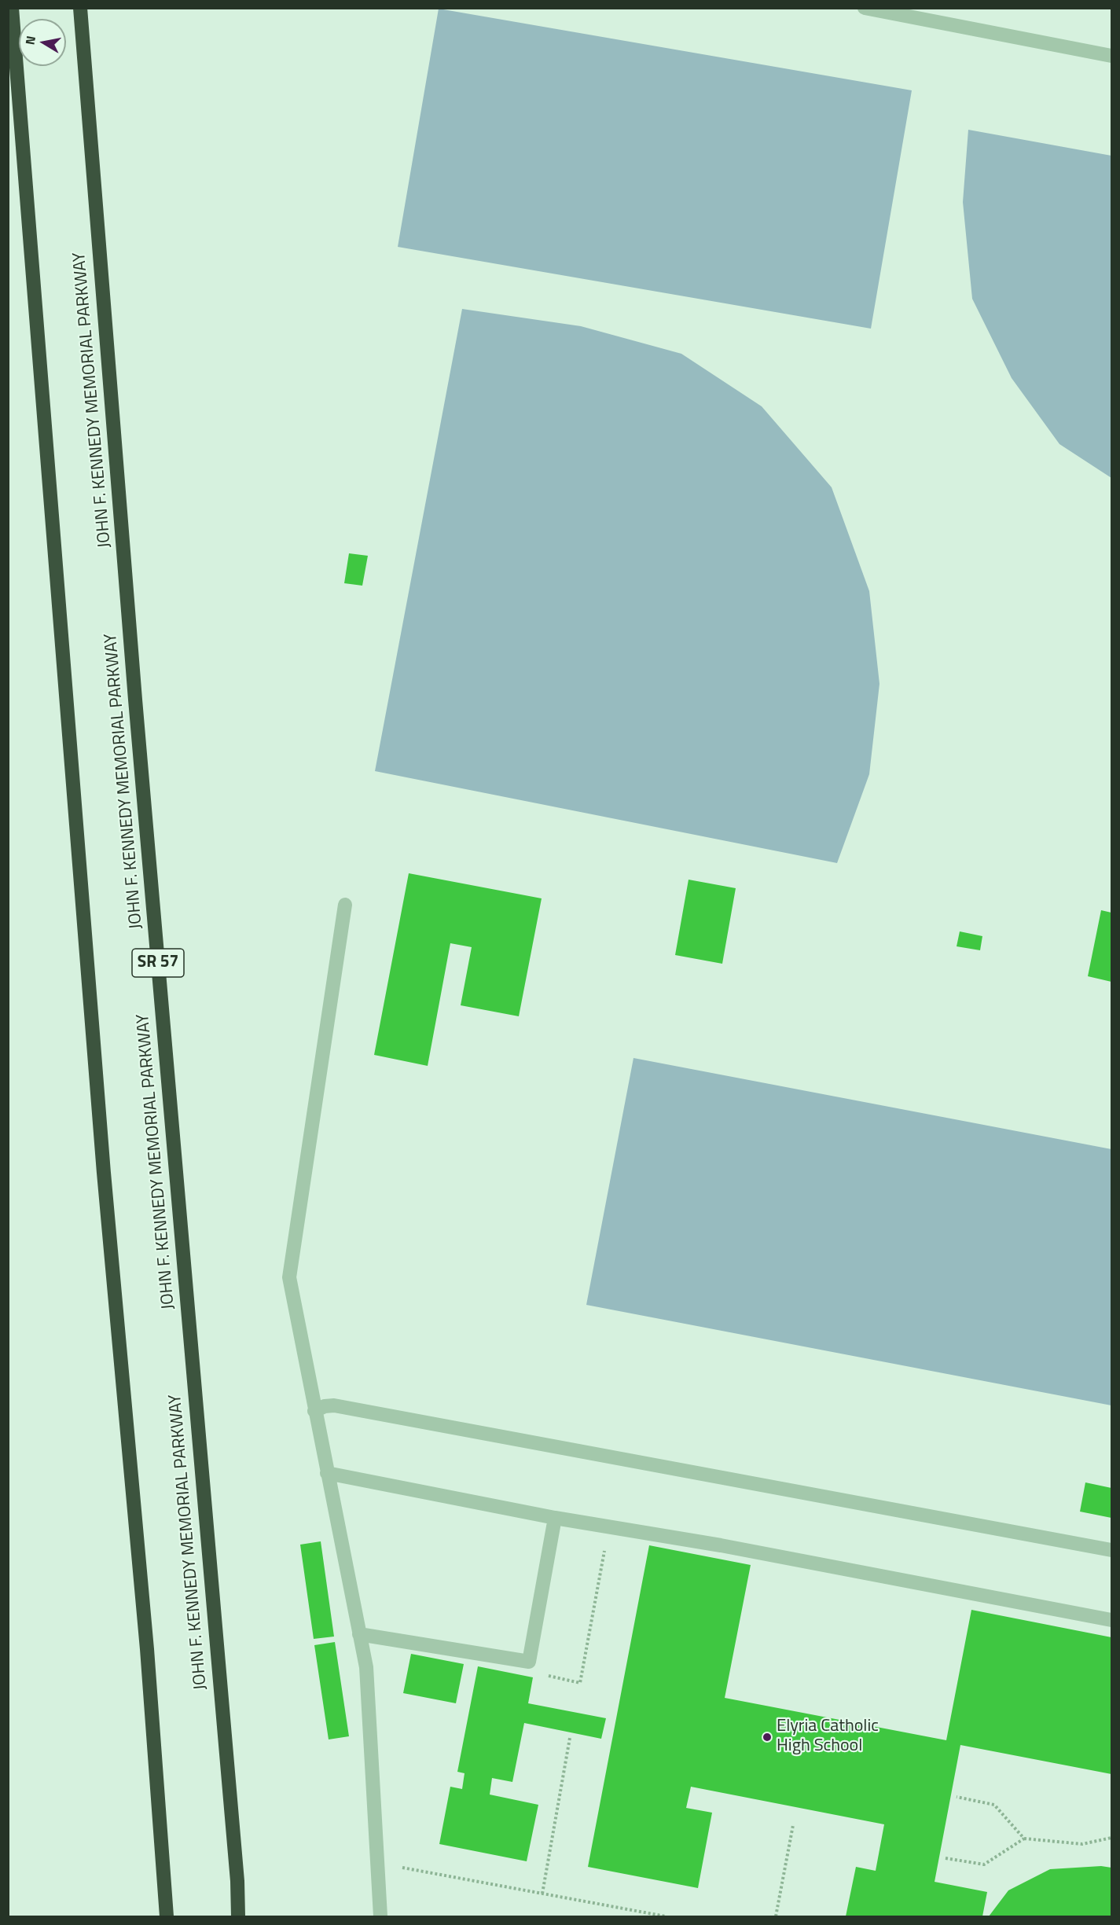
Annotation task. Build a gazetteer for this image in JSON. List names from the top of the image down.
{
  "streets": {
    "highway": ["JOHN F. KENNEDY MEMORIAL PARKWAY", "SR 57"]
  },
  "places": ["Elyria Catholic High School"],
  "north": "left"
}
